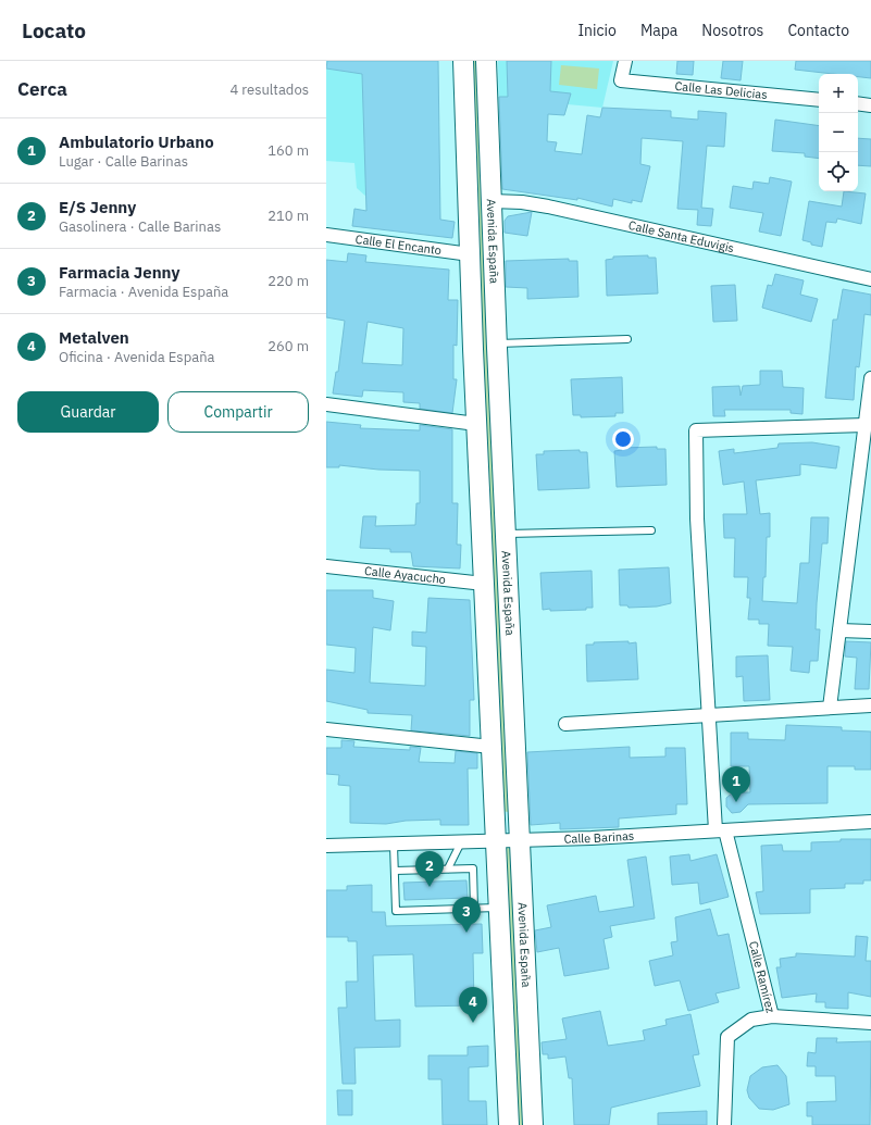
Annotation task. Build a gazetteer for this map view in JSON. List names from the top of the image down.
{
  "streets": {
    "main road": ["Avenida España"],
    "street": [
      "Calle Las Delicias",
      "Calle Santa Eduvigis",
      "Calle El Encanto",
      "Calle Ayacucho",
      "Calle Barinas",
      "Calle Ramírez"
    ]
  },
  "crossings": [
    ["Calle Santa Eduvigis", "Avenida España"],
    ["Avenida España", "Calle El Encanto"],
    ["Avenida España", "Calle Ayacucho"],
    ["Avenida España", "Calle Barinas"],
    ["Calle Barinas", "Calle Ramírez"]
  ],
  "page": {
    "header": "Locato",
    "nav": [
      "Inicio",
      "Mapa",
      "Nosotros",
      "Contacto"
    ],
    "heading": ["Cerca", "4 resultados"],
    "map_buttons": ["+", "−"],
    "list": [
      {
        "mark": "1",
        "name": "Ambulatorio Urbano",
        "note": "Lugar · Calle Barinas",
        "value": "160 m"
      },
      {
        "mark": "2",
        "name": "E/S Jenny",
        "note": "Gasolinera · Calle Barinas",
        "value": "210 m"
      },
      {
        "mark": "3",
        "name": "Farmacia Jenny",
        "note": "Farmacia · Avenida España",
        "value": "220 m"
      },
      {
        "mark": "4",
        "name": "Metalven",
        "note": "Oficina · Avenida España",
        "value": "260 m"
      }
    ],
    "buttons": ["Guardar", "Compartir"],
    "pins": [
      "1",
      "2",
      "3",
      "4"
    ]
  }
}
